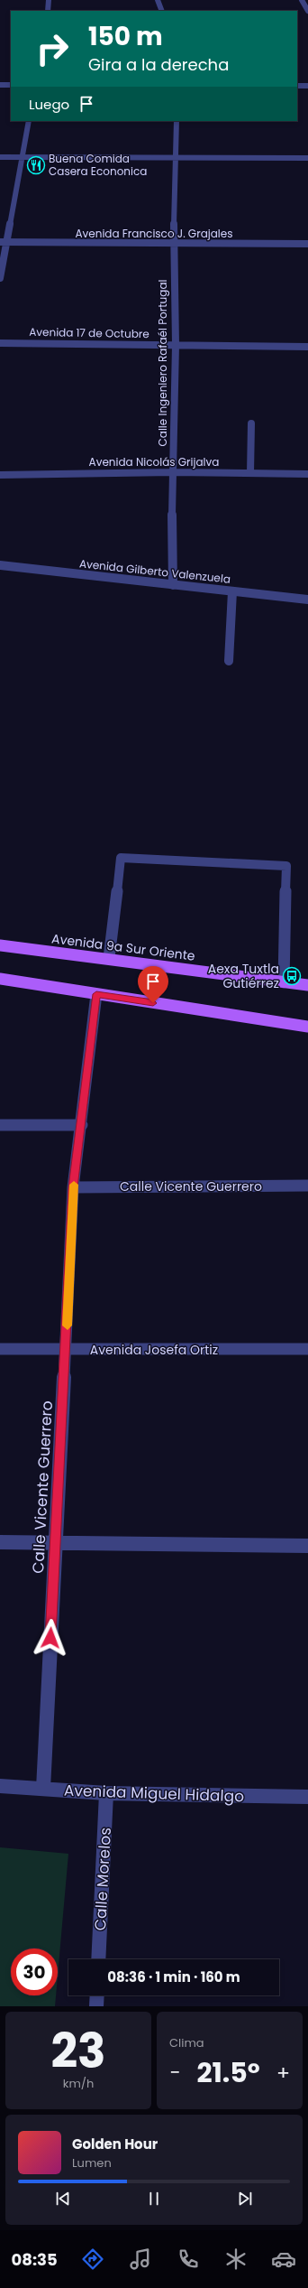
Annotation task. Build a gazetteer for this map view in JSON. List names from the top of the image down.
{
  "streets": {
    "main road": ["Avenida 9a Sur Oriente"],
    "street": [
      "Avenida Francisco J. Grajales",
      "Avenida 17 de Octubre",
      "Calle Ingeniero Rafaél Portugal",
      "Avenida Nicolás Grijalva",
      "Avenida Gilberto Valenzuela",
      "Calle Vicente Guerrero",
      "Avenida Josefa Ortiz",
      "Avenida Miguel Hidalgo",
      "Calle Morelos"
    ]
  },
  "crossings": [
    ["Avenida Francisco J. Grajales", "Calle Ingeniero Rafaél Portugal"],
    ["Avenida 17 de Octubre", "Calle Ingeniero Rafaél Portugal"],
    ["Calle Ingeniero Rafaél Portugal", "Avenida Nicolás Grijalva"],
    ["Calle Ingeniero Rafaél Portugal", "Avenida Gilberto Valenzuela"],
    ["Calle Vicente Guerrero", "Avenida Josefa Ortiz"],
    ["Calle Vicente Guerrero", "Avenida Miguel Hidalgo"],
    ["Avenida Miguel Hidalgo", "Calle Morelos"]
  ],
  "places": {
    "restaurant": ["Buena Comida Casera Econonica"],
    "bus stop": ["Aexa Tuxtla Gutiérrez"]
  },
  "page": {
    "turn": ["150 m", "Gira a la derecha"],
    "then": "Luego",
    "limit": "30",
    "trip": "08:36 · 1 min · 160 m",
    "tile": [
      ["23", "km/h"],
      "Clima"
    ],
    "heat": ["−", "21.5°", "+"],
    "song": ["Golden Hour", "Lumen"],
    "tabs": "08:35"
  }
}
